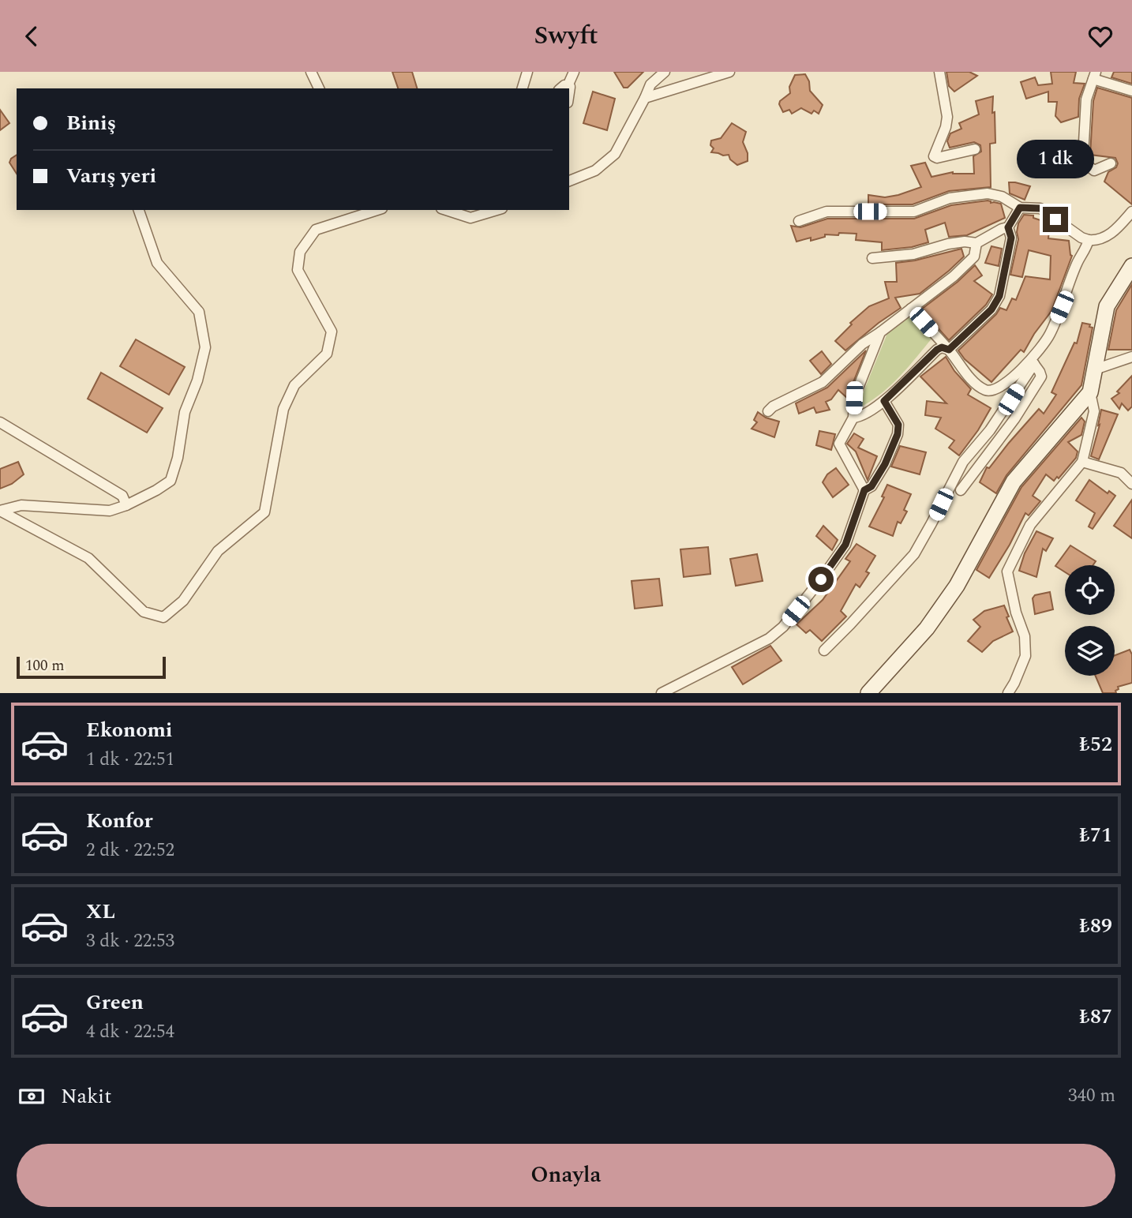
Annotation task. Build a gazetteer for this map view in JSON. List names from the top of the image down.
{
  "scale_bar": "100 m",
  "page": {
    "header": "Swyft",
    "banner": ["Biniş", "Varış yeri"],
    "bubble": "1 dk",
    "scale": "100 m",
    "list": [
      {
        "name": "Ekonomi",
        "note": "1 dk · 22:51",
        "value": "₺52"
      },
      {
        "name": "Konfor",
        "note": "2 dk · 22:52",
        "value": "₺71"
      },
      {
        "name": "XL",
        "note": "3 dk · 22:53",
        "value": "₺89"
      },
      {
        "name": "Green",
        "note": "4 dk · 22:54",
        "value": "₺87"
      }
    ],
    "pay": ["Nakit", "340 m"],
    "buttons": "Onayla"
  }
}
